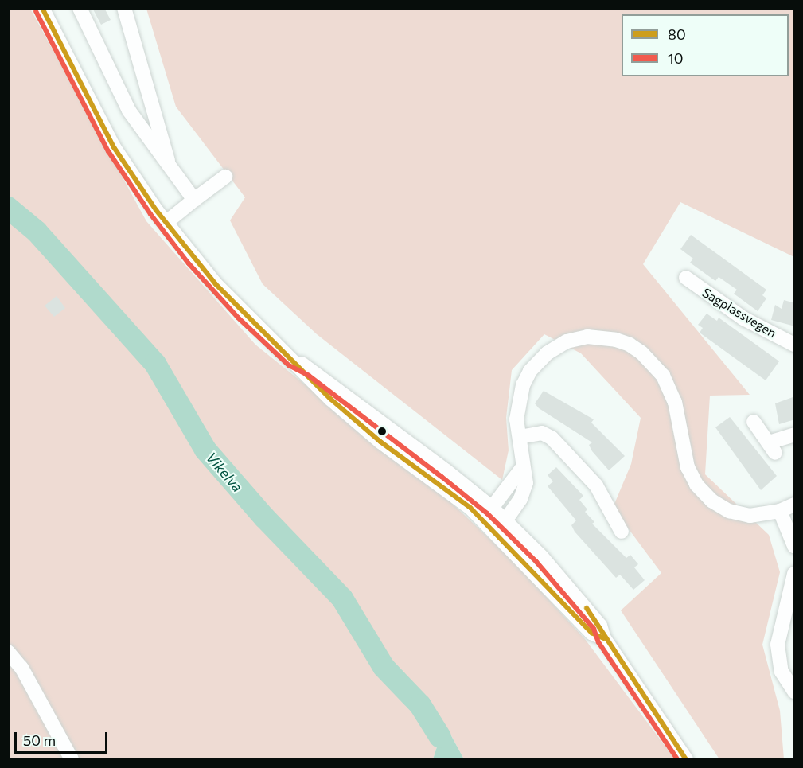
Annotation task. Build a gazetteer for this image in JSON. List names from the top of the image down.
{
  "streets": {
    "street": ["Sagplassvegen"]
  },
  "water": ["Vikelva"],
  "lines": ["transit line 80", "transit line 10"],
  "legend": ["80", "10"],
  "scale_bar": "50 m"
}
